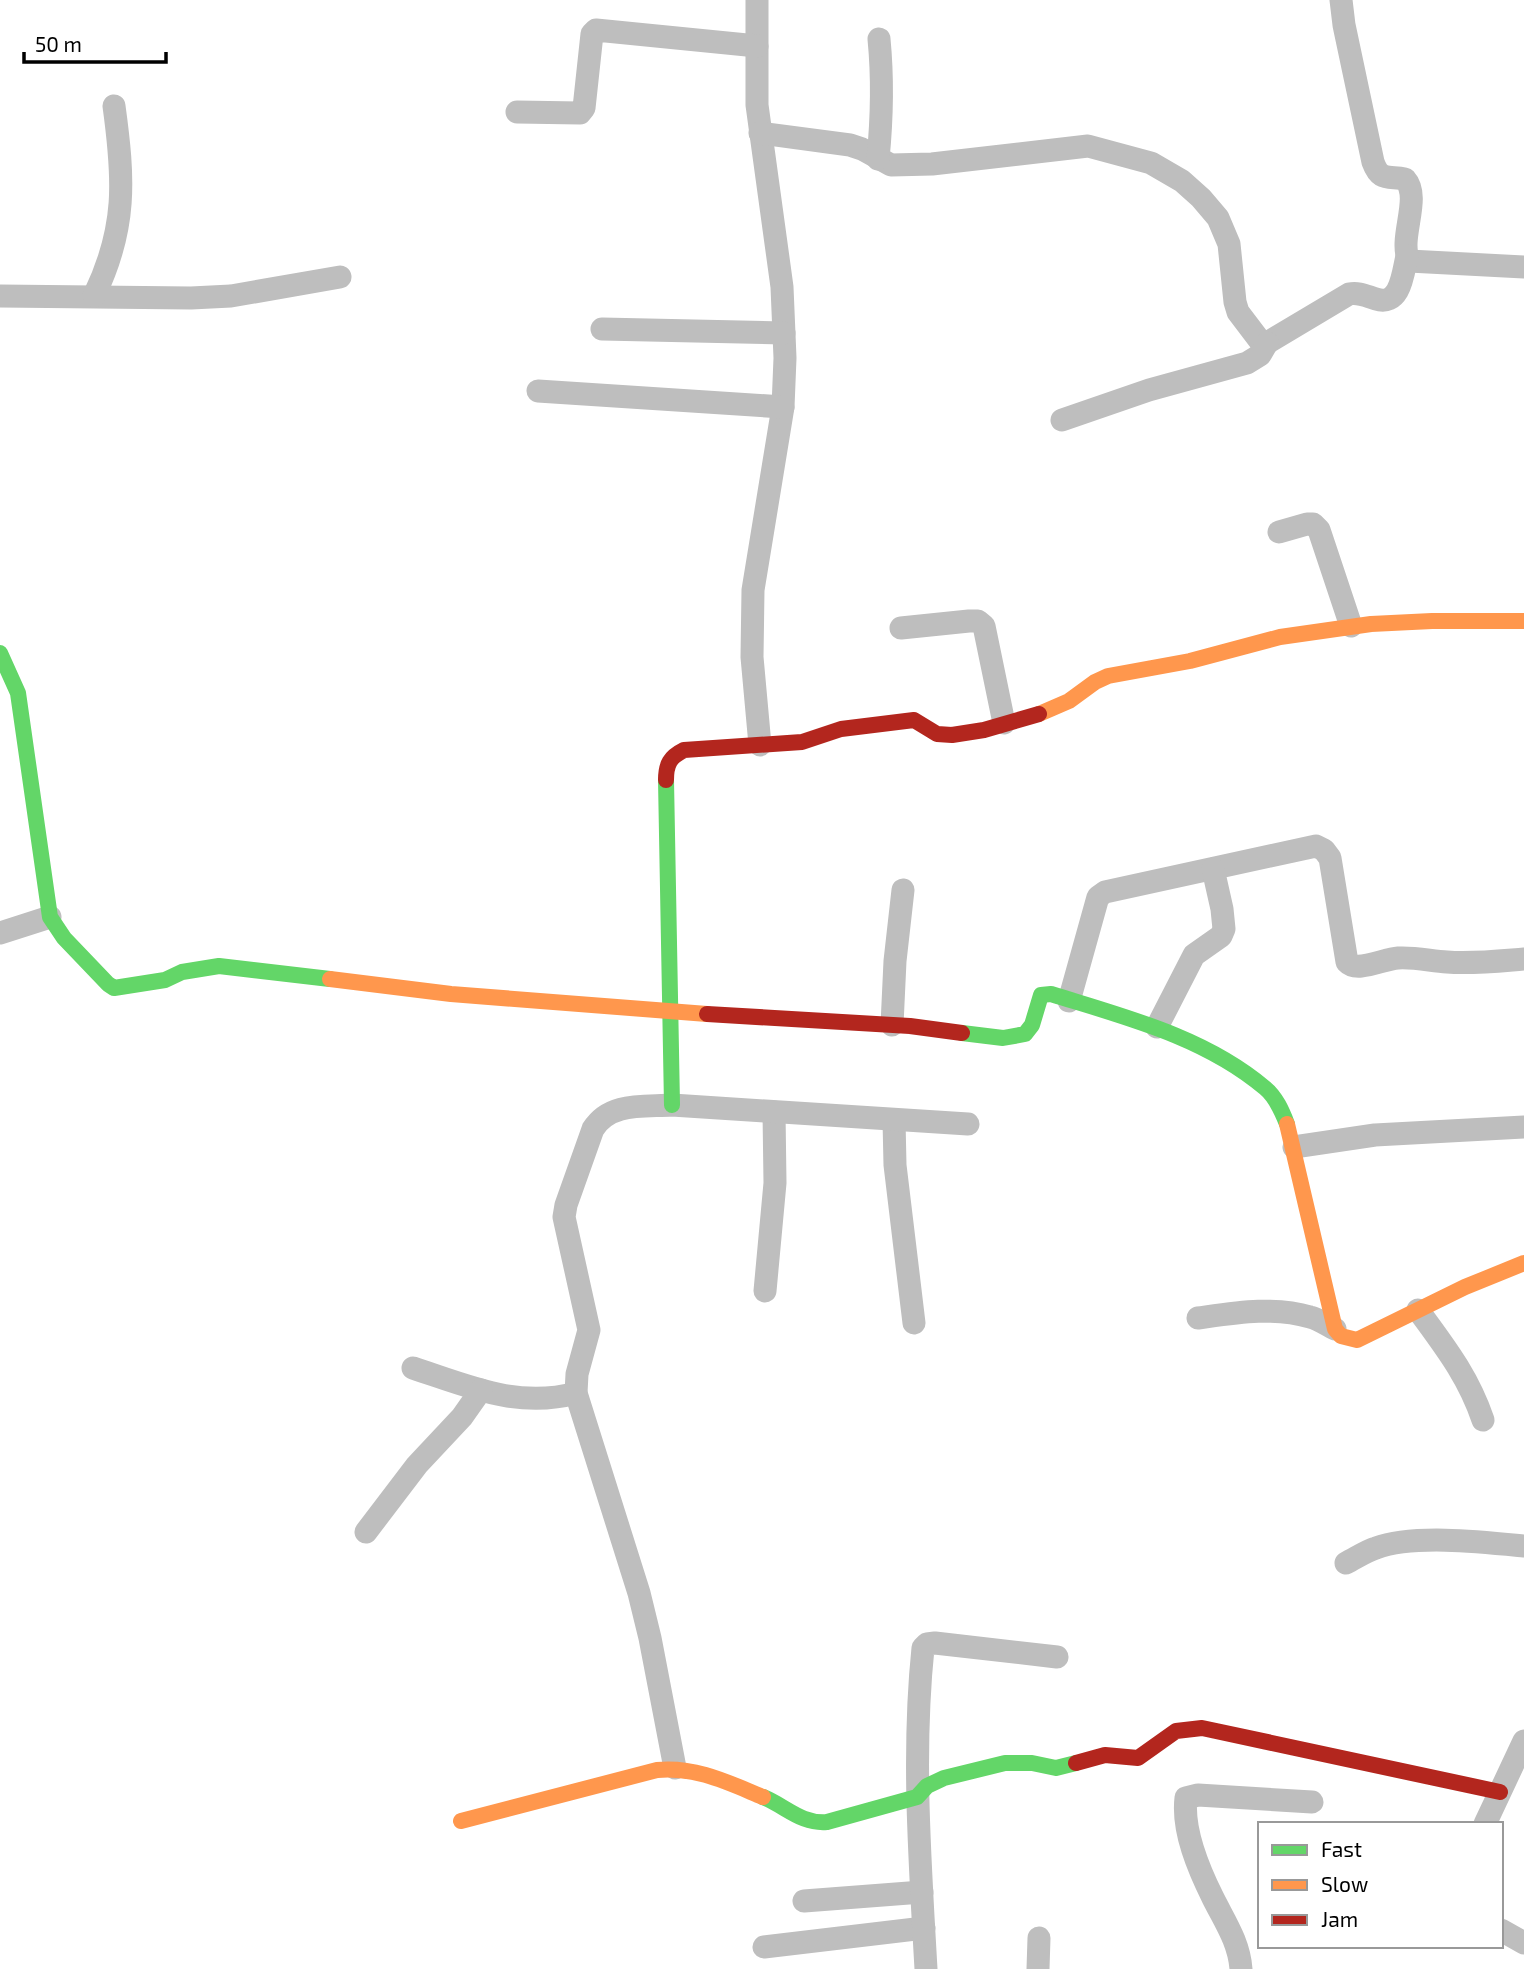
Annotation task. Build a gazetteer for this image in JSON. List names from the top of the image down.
{
  "legend": ["Fast", "Slow", "Jam"],
  "scale_bar": "50 m"
}
